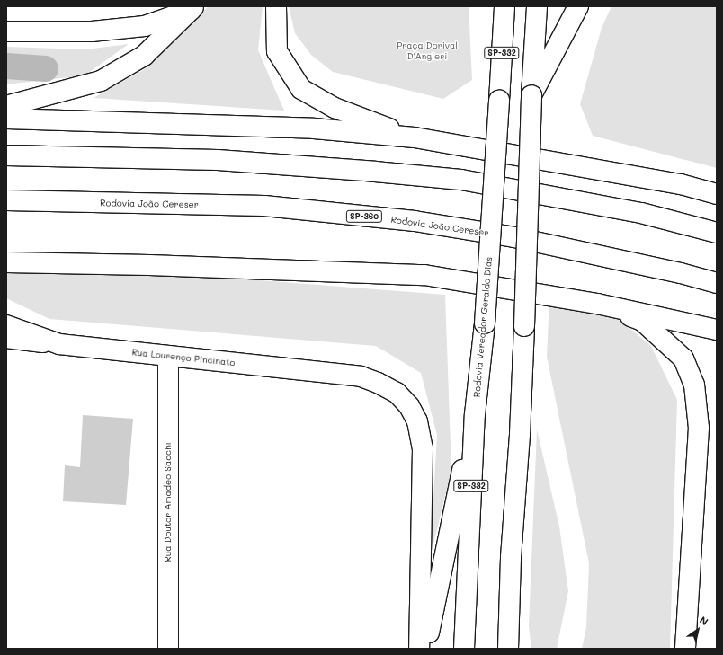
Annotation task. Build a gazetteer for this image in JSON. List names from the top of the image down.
{
  "streets": {
    "main road": [
      "SP-332",
      "Rodovia João Cereser",
      "SP-360",
      "Rodovia Vereador Geraldo Dias",
      "Rua Lourenço Pincinato",
      "Rua Doutor Amadeo Sacchi"
    ]
  },
  "crossings": [
    ["Rua Lourenço Pincinato", "Rua Doutor Amadeo Sacchi"]
  ],
  "parks": ["Praça Dorival D'Angieri"],
  "north": "top right"
}
